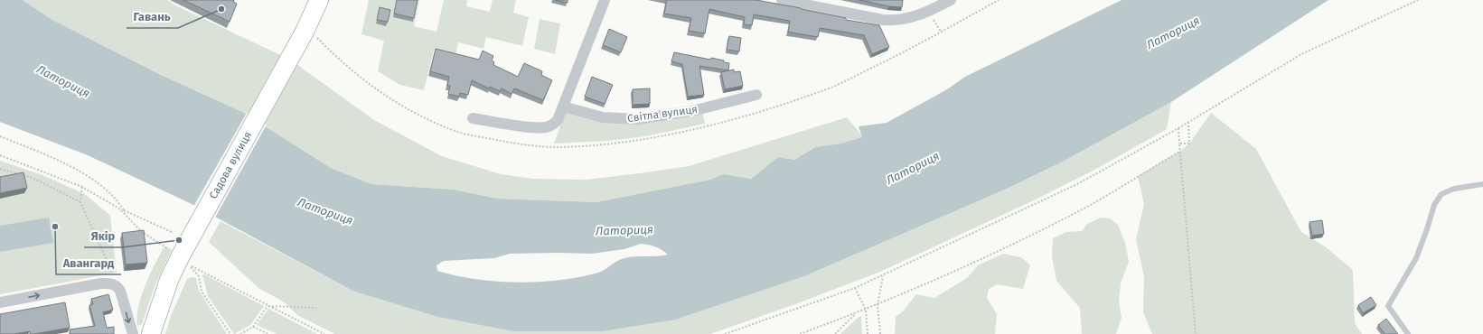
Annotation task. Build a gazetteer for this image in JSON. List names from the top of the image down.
{
  "streets": {
    "main road": ["Садова вулиця"],
    "street": ["Світла вулиця"]
  },
  "water": ["Латориця"],
  "places": ["Гавань", "Авангард", "Якір"]
}
